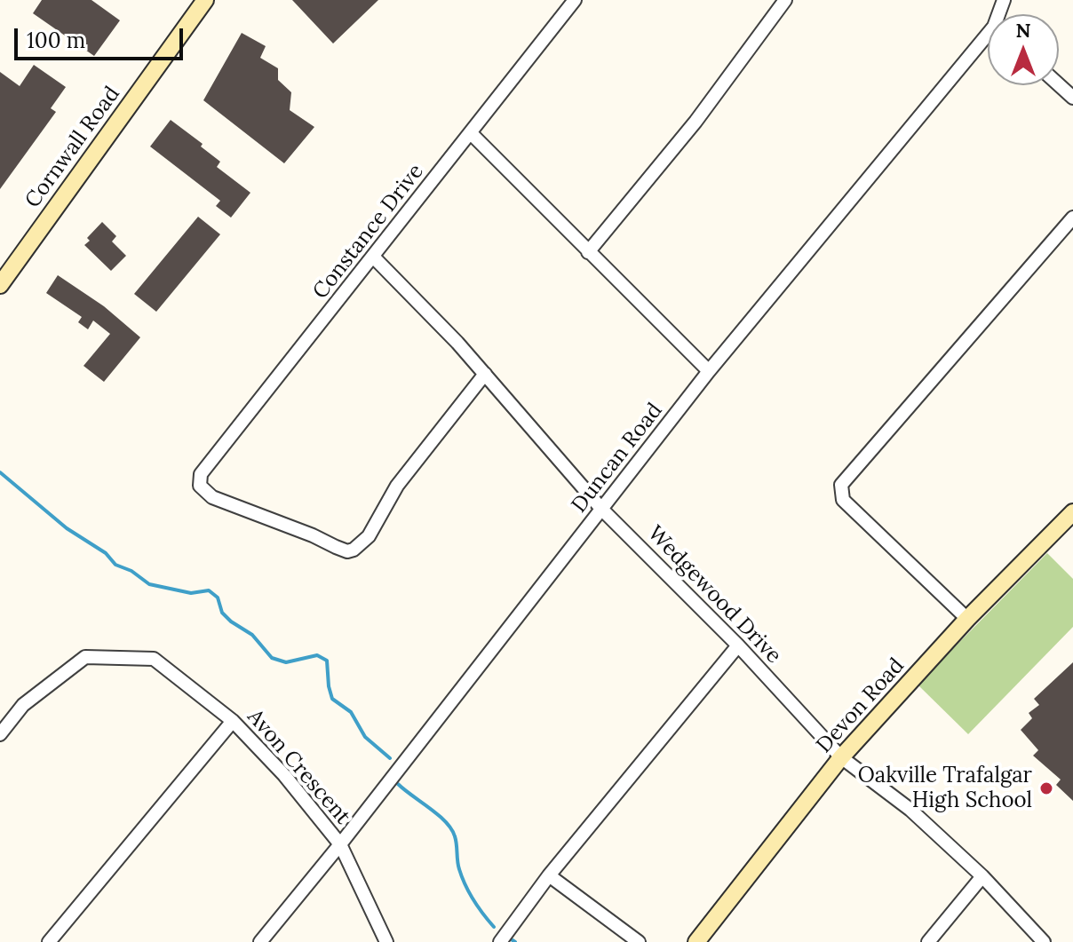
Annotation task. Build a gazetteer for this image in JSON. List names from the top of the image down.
{
  "streets": {
    "street": [
      "Cornwall Road",
      "Constance Drive",
      "Duncan Road",
      "Wedgewood Drive",
      "Devon Road",
      "Avon Crescent"
    ]
  },
  "crossings": [
    ["Constance Drive", "Wedgewood Drive"],
    ["Duncan Road", "Wedgewood Drive"],
    ["Duncan Road", "Avon Crescent"],
    ["Wedgewood Drive", "Devon Road"]
  ],
  "places": ["Oakville Trafalgar High School"],
  "scale_bar": "100 m",
  "north": "top"
}
